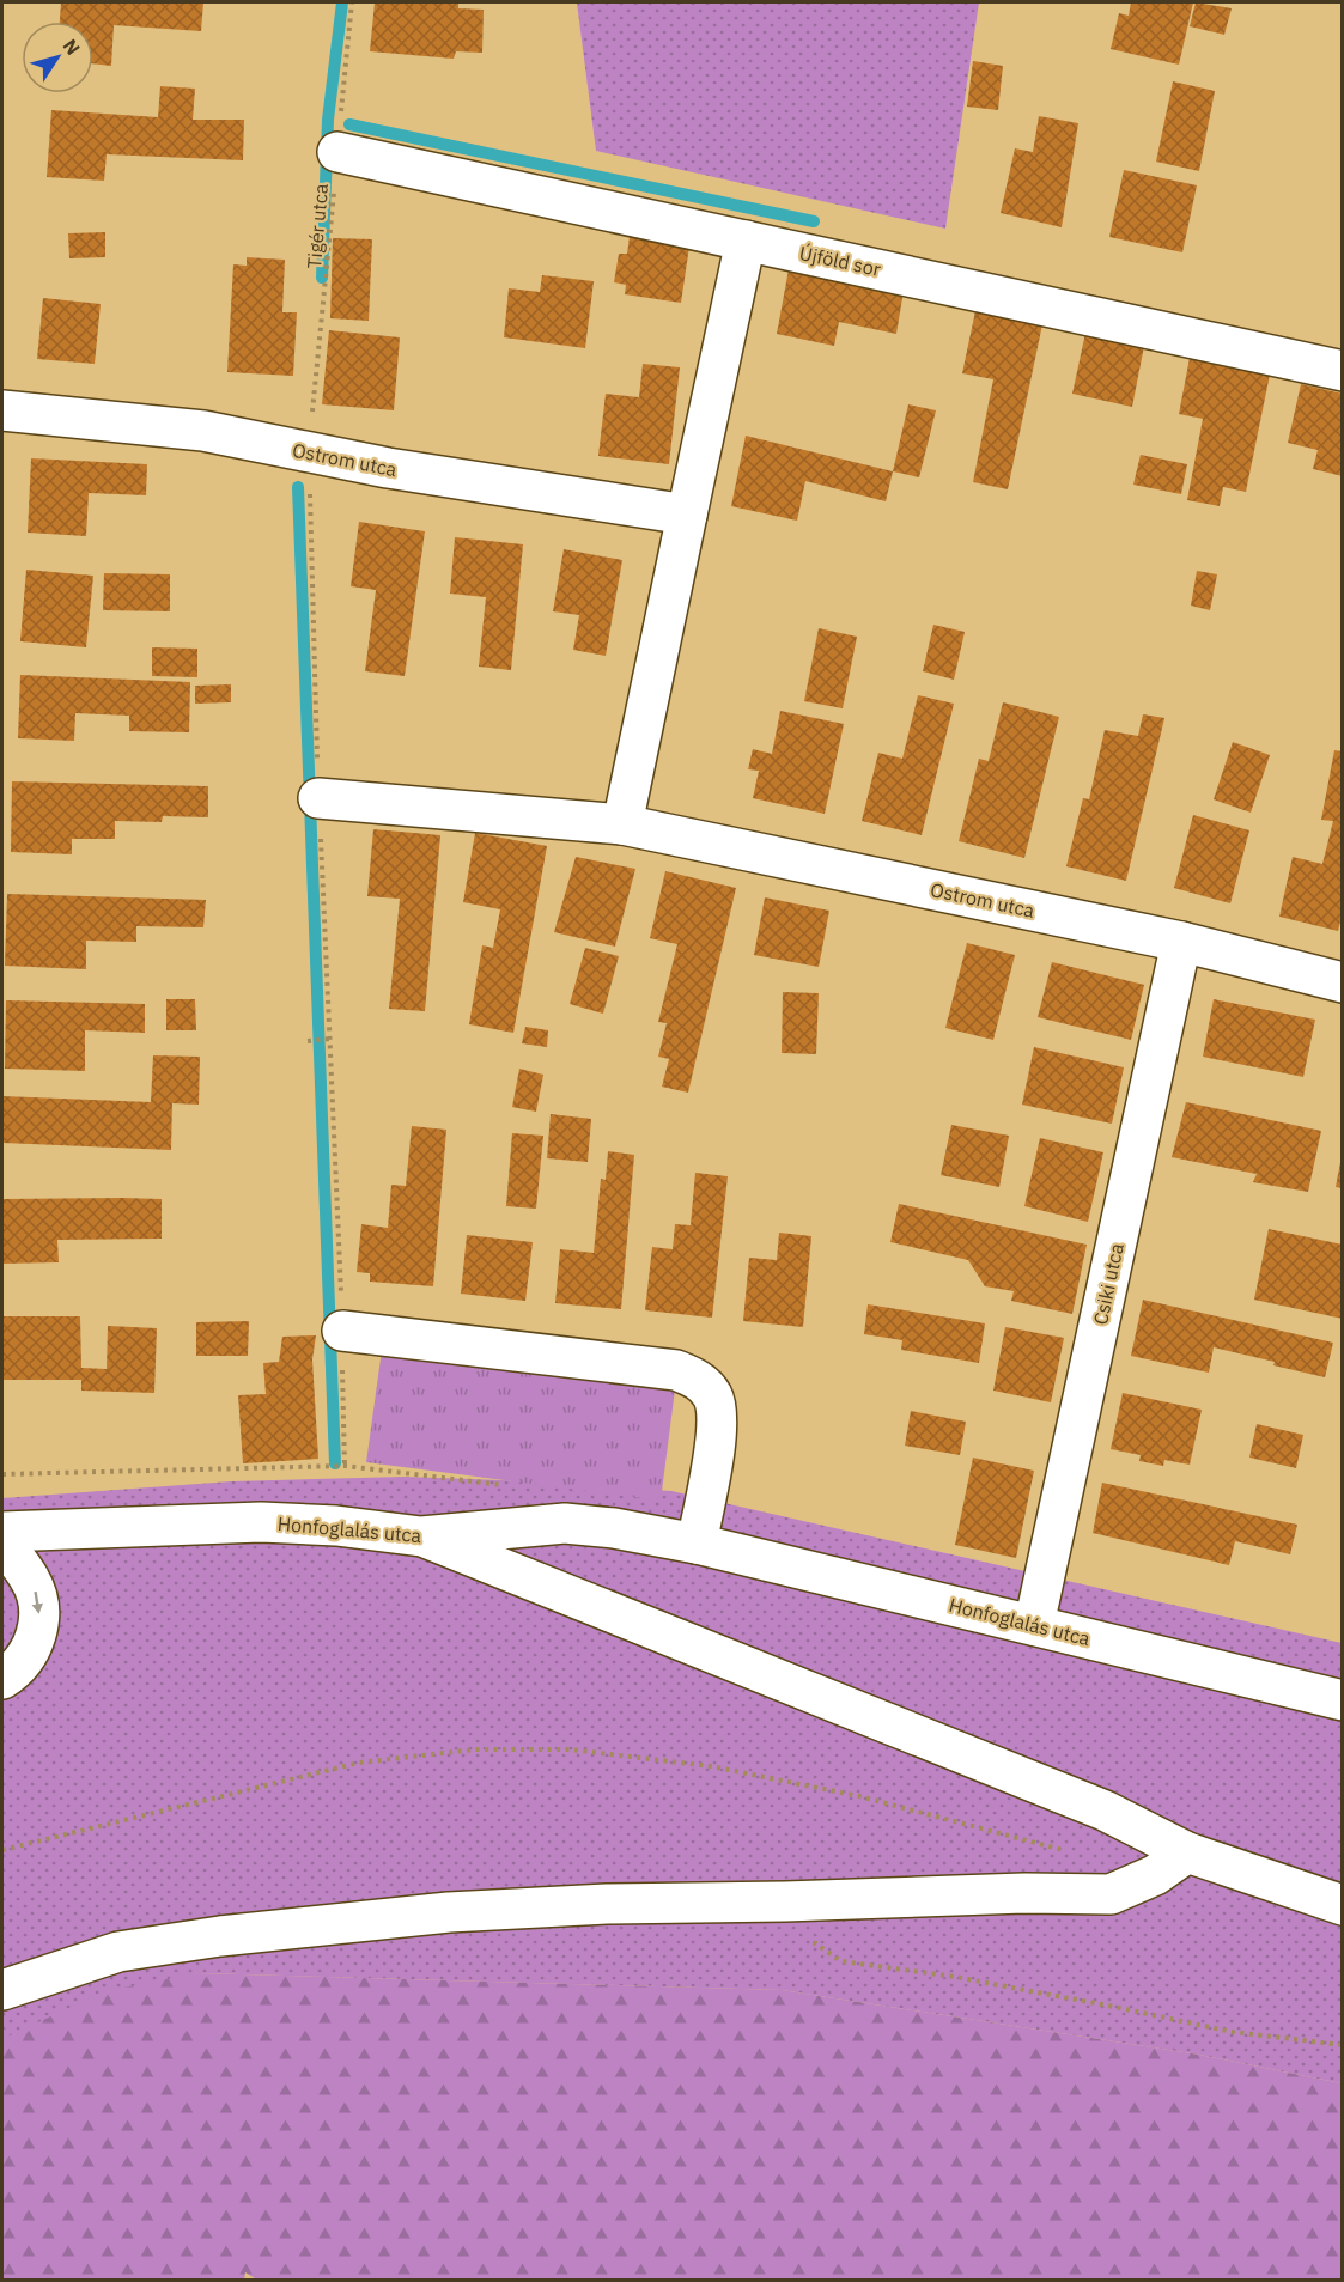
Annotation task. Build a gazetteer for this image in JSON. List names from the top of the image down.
{
  "streets": {
    "street": [
      "Újföld sor",
      "Ostrom utca",
      "Csiki utca",
      "Honfoglalás utca"
    ],
    "path": ["Tigér utca"]
  },
  "crossings": [
    ["Tigér utca", "Újföld sor"],
    ["Tigér utca", "Ostrom utca"],
    ["Ostrom utca", "Csiki utca"],
    ["Csiki utca", "Honfoglalás utca"]
  ],
  "north": "top right"
}
